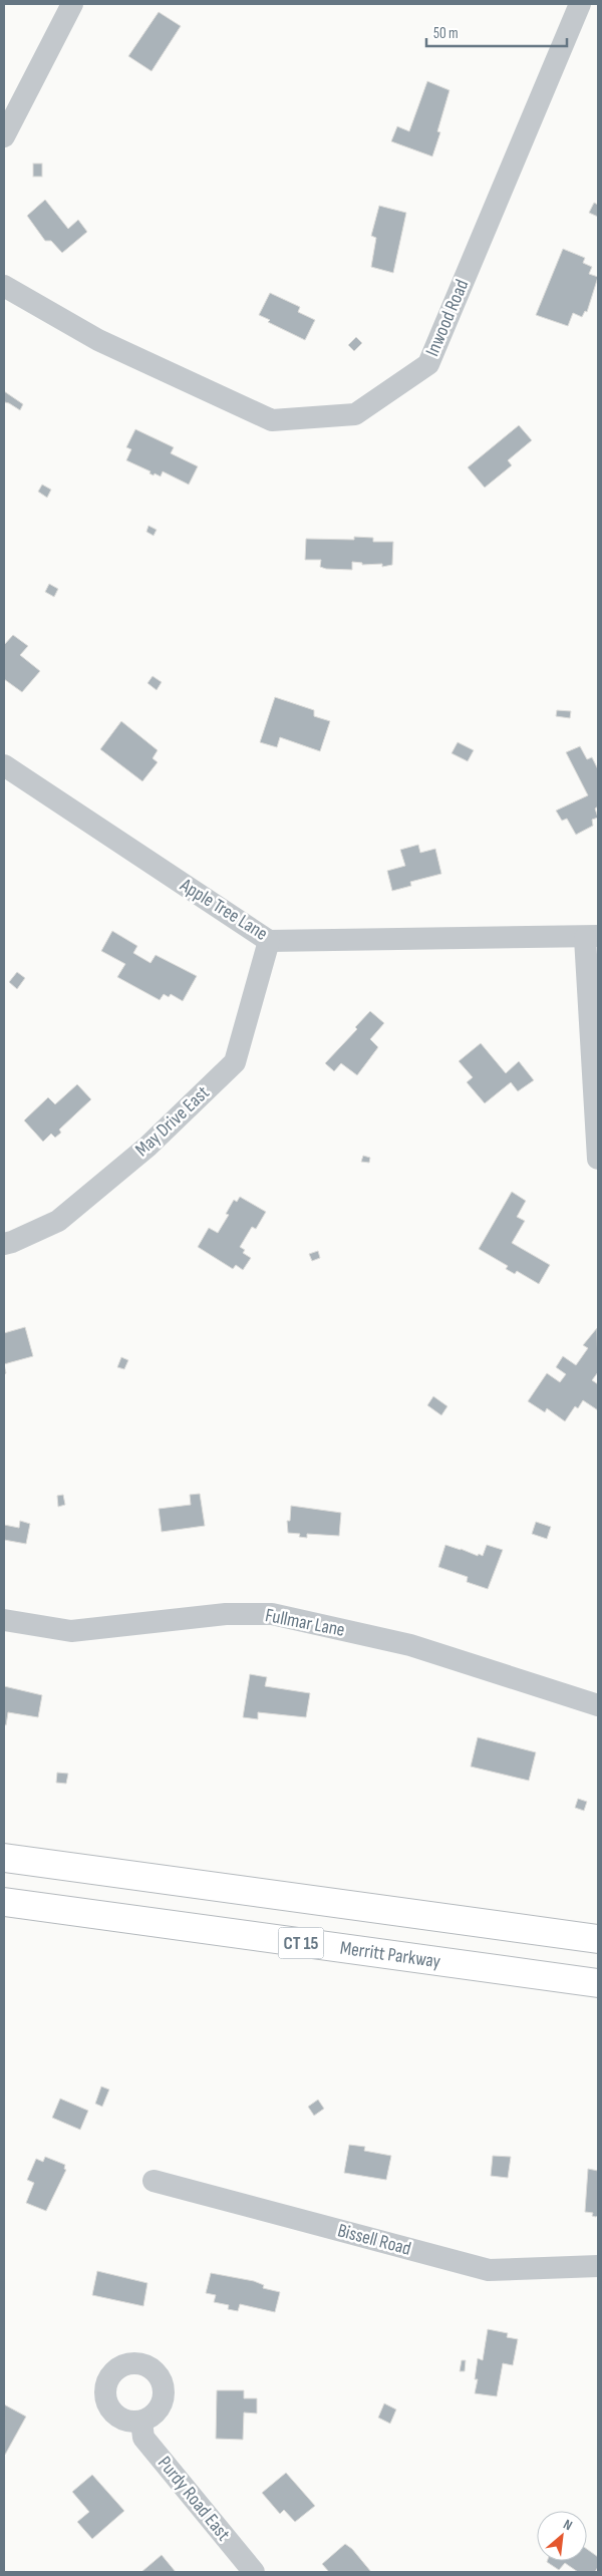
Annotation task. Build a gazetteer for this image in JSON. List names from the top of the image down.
{
  "streets": {
    "highway": ["CT 15", "Merritt Parkway"],
    "street": [
      "Inwood Road",
      "Apple Tree Lane",
      "May Drive East",
      "Fullmar Lane",
      "Bissell Road",
      "Purdy Road East"
    ]
  },
  "crossings": [
    ["Apple Tree Lane", "May Drive East"]
  ],
  "scale_bar": "50 m",
  "north": "top right"
}
